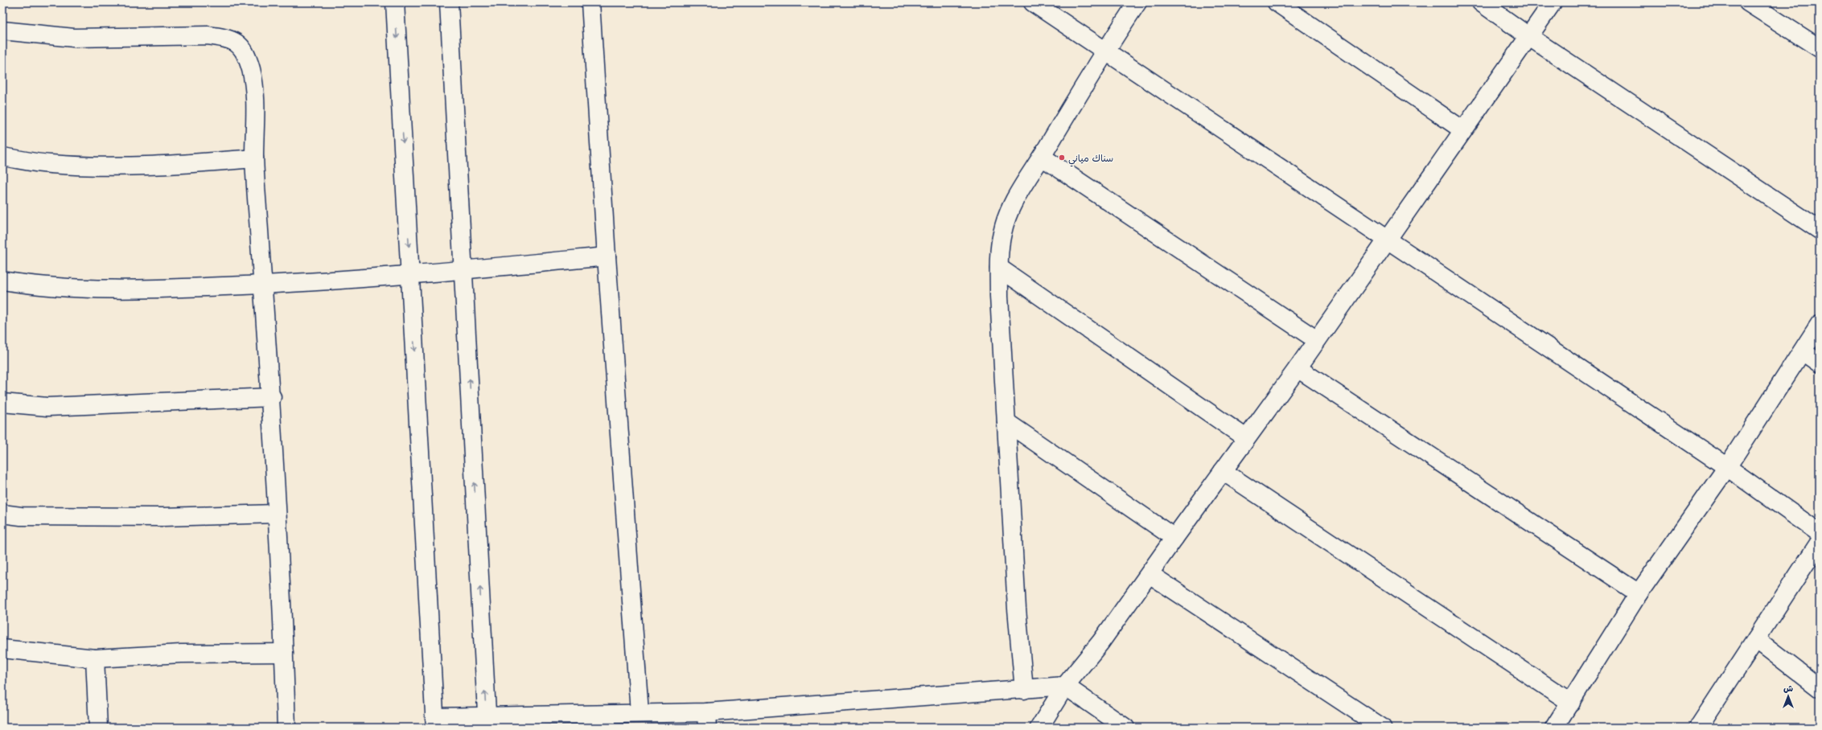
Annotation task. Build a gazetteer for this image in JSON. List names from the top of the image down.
{
  "places": ["سناك مياني"],
  "north": "top"
}
